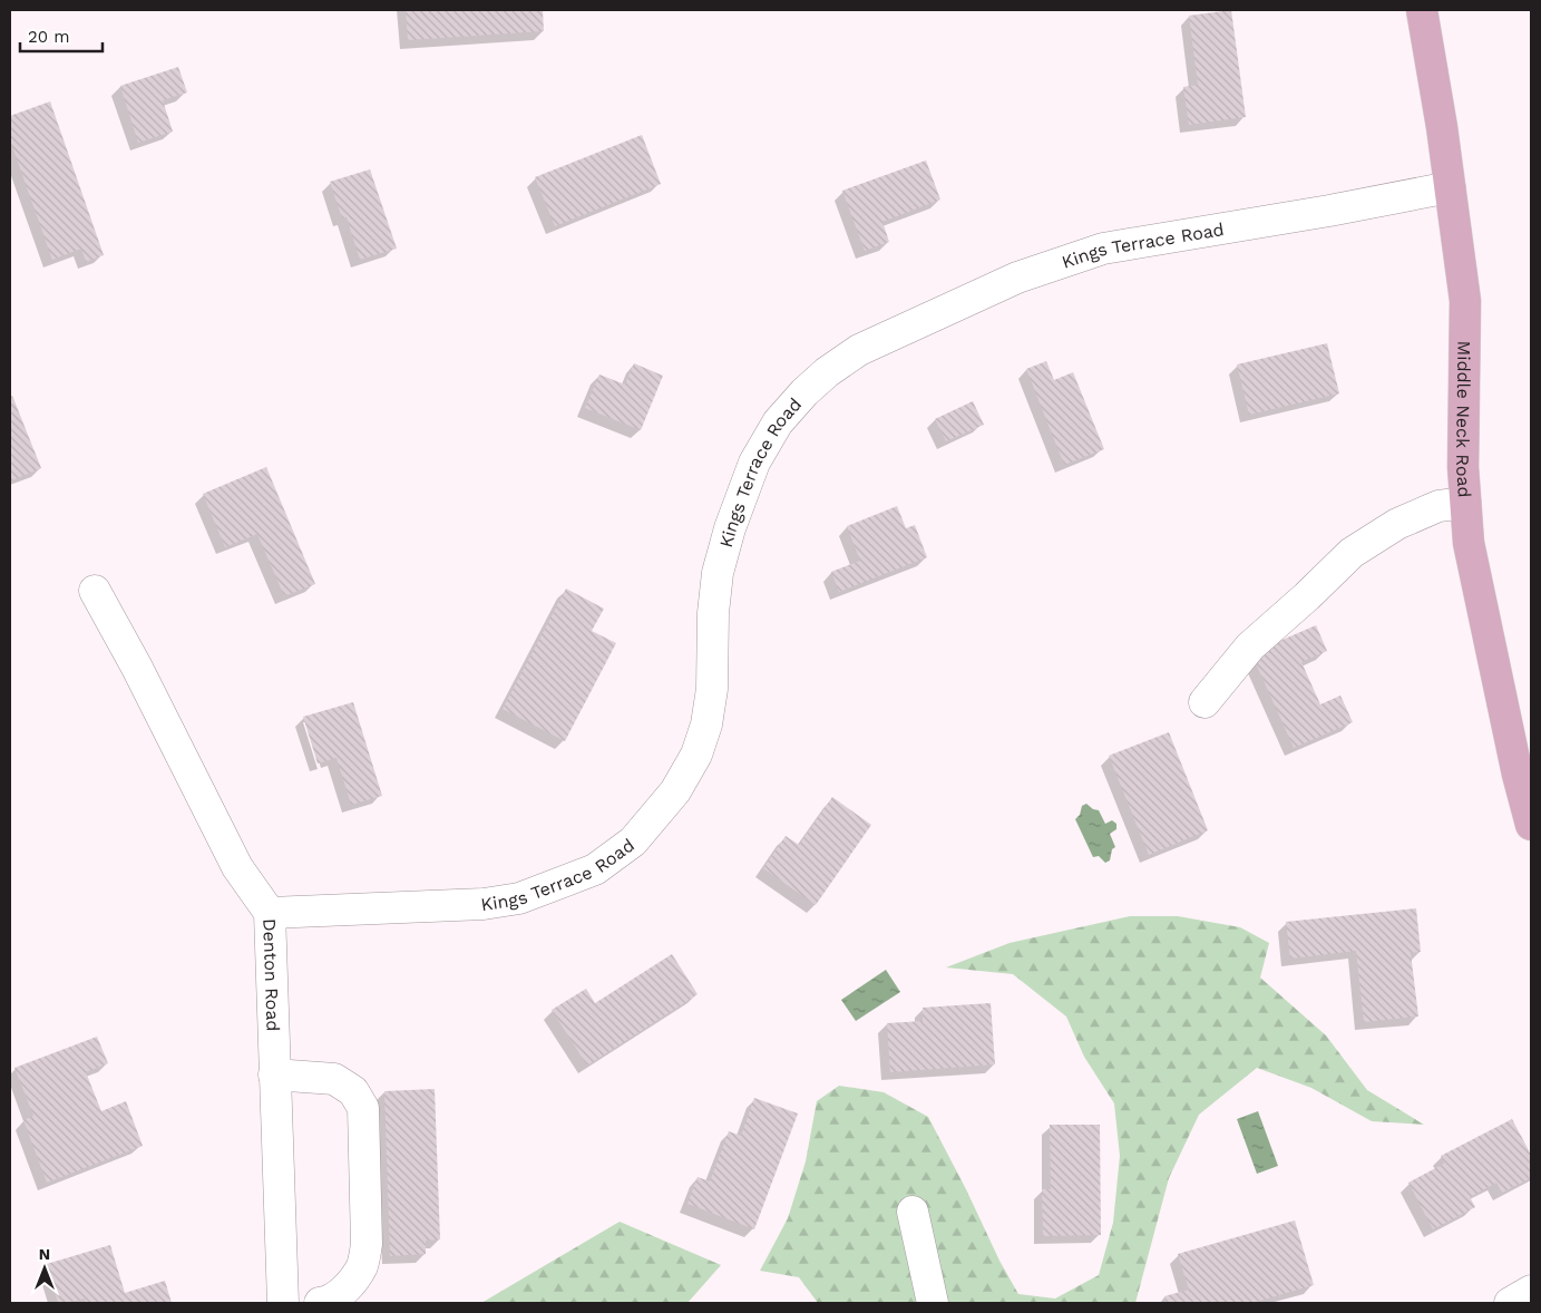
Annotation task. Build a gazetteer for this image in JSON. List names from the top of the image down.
{
  "streets": {
    "main road": ["Middle Neck Road"],
    "street": ["Kings Terrace Road", "Denton Road"]
  },
  "crossings": [
    ["Kings Terrace Road", "Middle Neck Road"],
    ["Kings Terrace Road", "Denton Road"]
  ],
  "scale_bar": "20 m",
  "north": "top"
}
